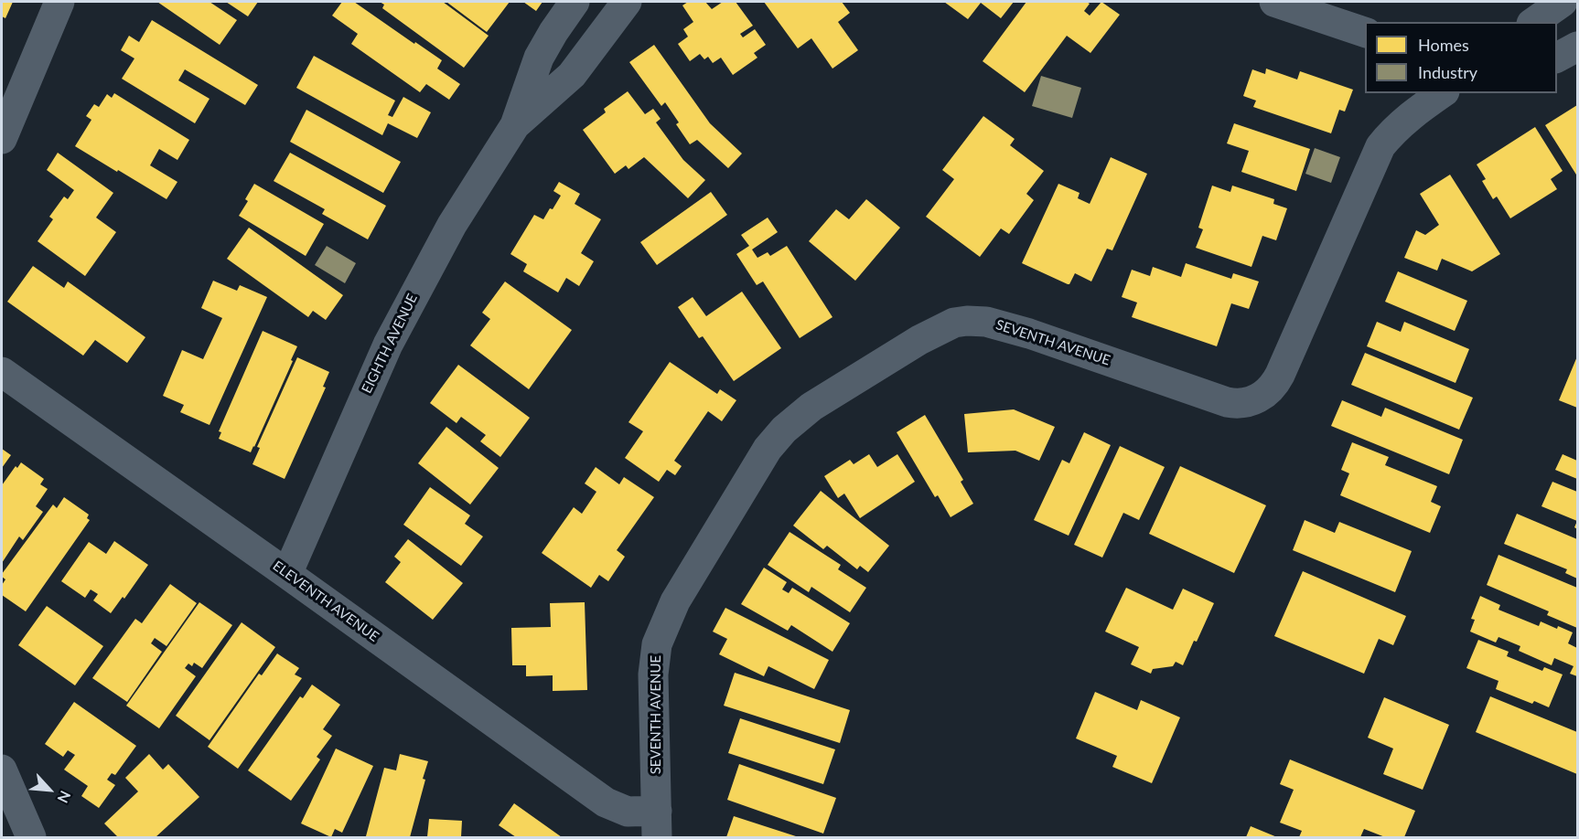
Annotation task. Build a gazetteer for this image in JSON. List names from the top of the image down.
{
  "streets": {
    "street": ["SEVENTH AVENUE", "EIGHTH AVENUE", "ELEVENTH AVENUE"]
  },
  "crossings": [
    ["SEVENTH AVENUE", "ELEVENTH AVENUE"],
    ["EIGHTH AVENUE", "ELEVENTH AVENUE"]
  ],
  "legend": ["Homes", "Industry"],
  "north": "bottom right"
}
